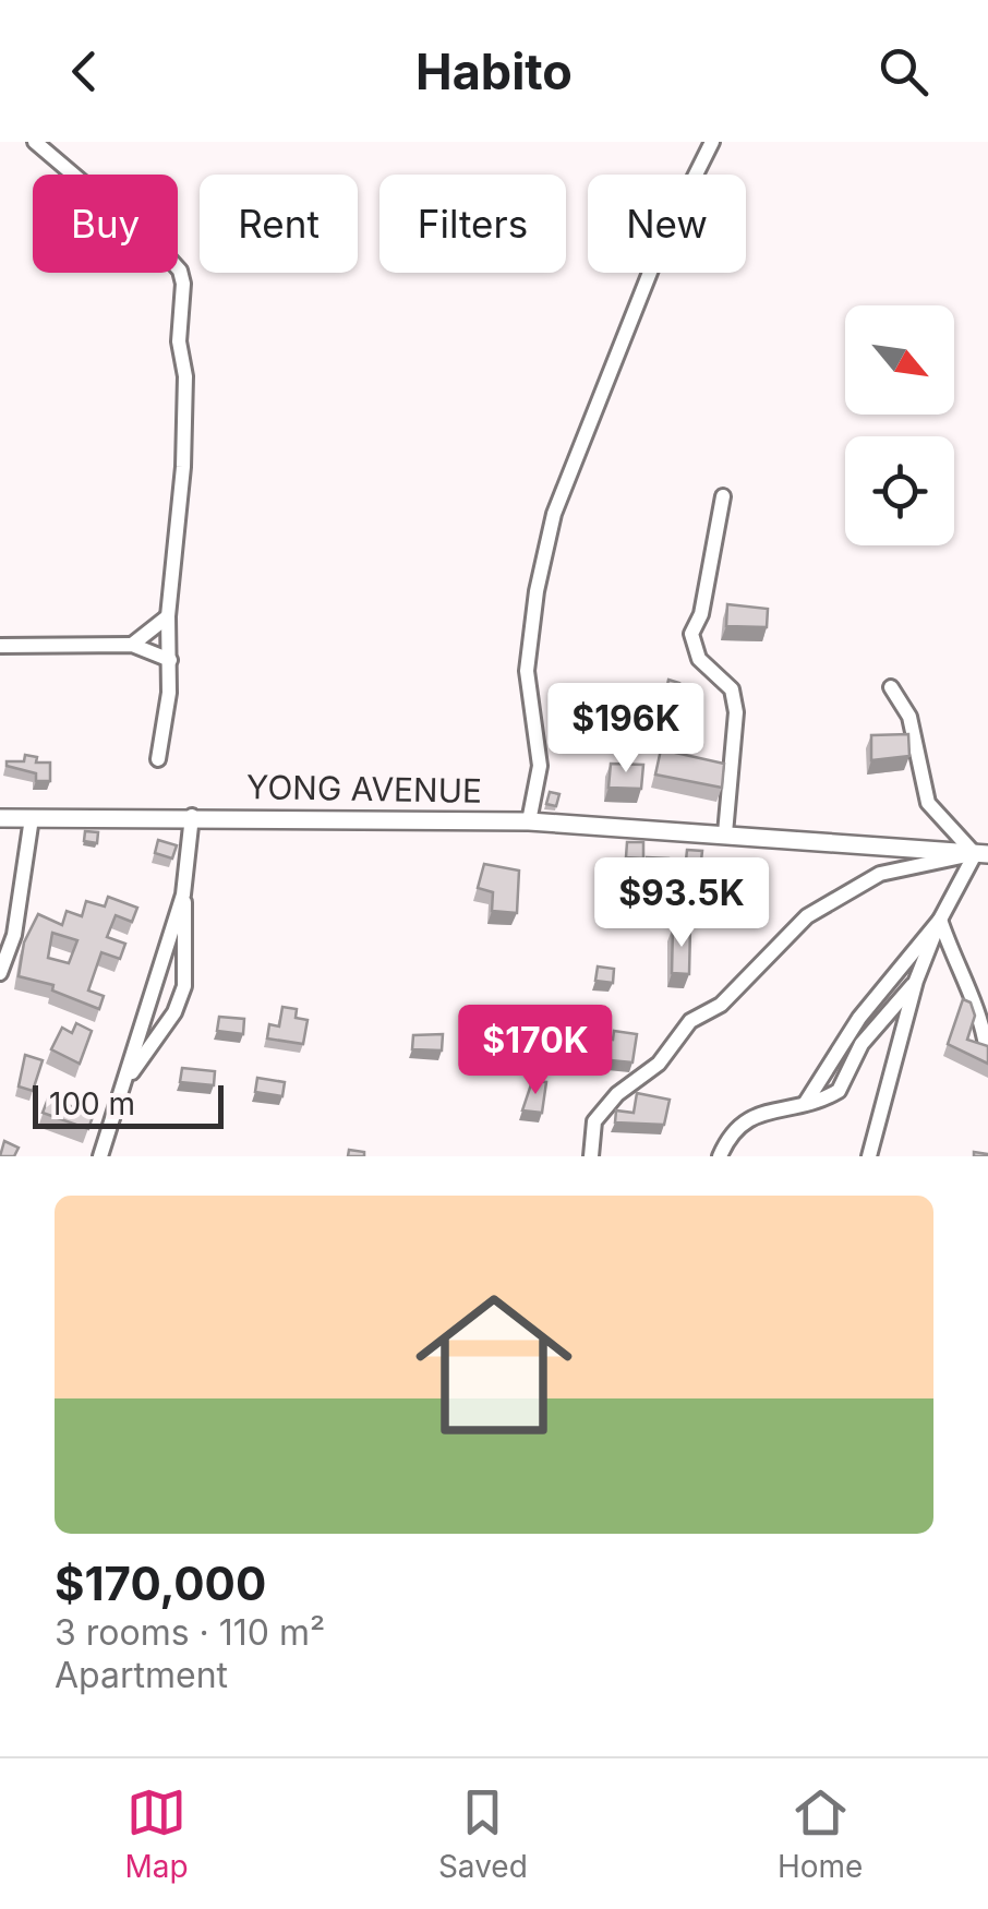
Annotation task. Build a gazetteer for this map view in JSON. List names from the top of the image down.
{
  "streets": {
    "street": ["YONG AVENUE"]
  },
  "scale_bar": "100 m",
  "north": "bottom right",
  "page": {
    "header": "Habito",
    "chip": [
      "Buy",
      "Rent",
      "Filters",
      "New"
    ],
    "price": ["$196K", "$93.5K", "$170K"],
    "scale": "100 m",
    "list": [
      {
        "name": "$170,000",
        "note": "3 rooms · 110 m² · Apartment"
      }
    ],
    "tabs": ["Map", "Saved", "Home"]
  }
}
